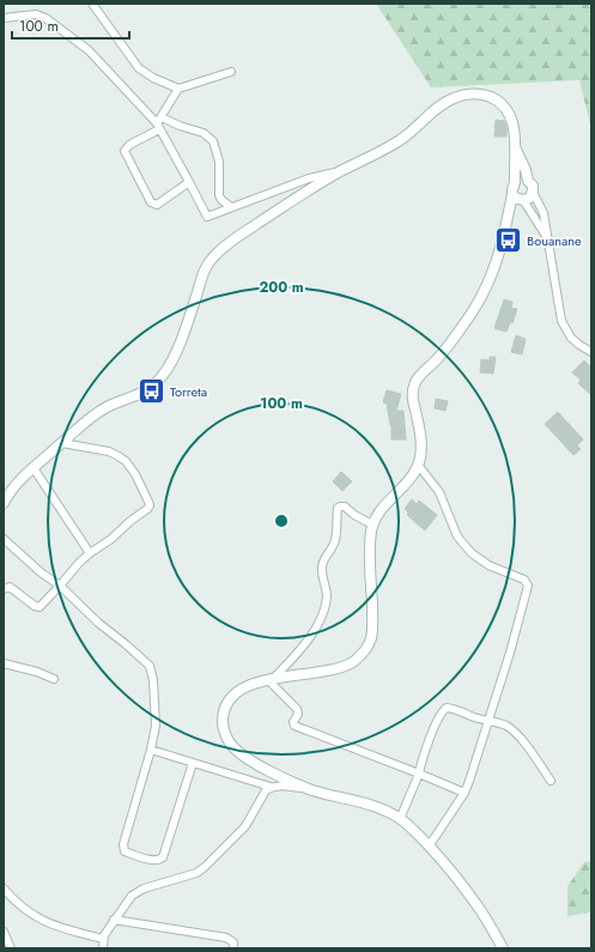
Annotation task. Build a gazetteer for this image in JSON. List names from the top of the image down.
{
  "places": {
    "bus stop": ["Bouanane", "Torreta"]
  },
  "scale_bar": "100 m",
  "rings": ["200 m", "100 m"]
}
